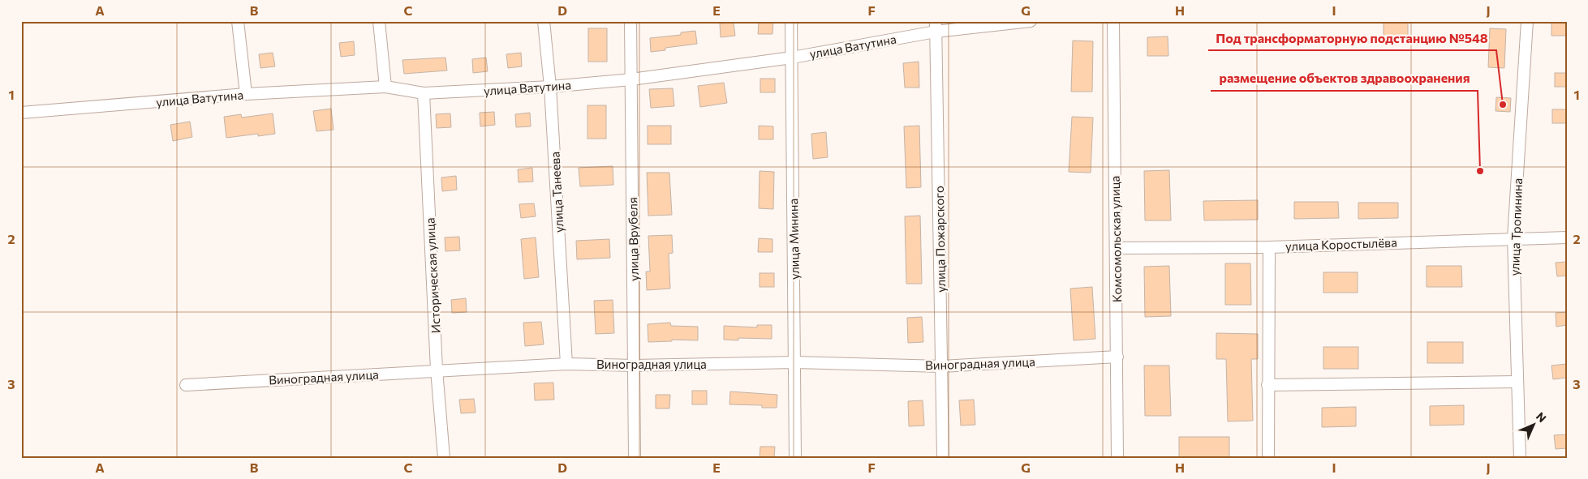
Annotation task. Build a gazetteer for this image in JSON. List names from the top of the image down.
{
  "streets": {
    "street": [
      "улица Ватутина",
      "улица Танеева",
      "улица Тропинина",
      "улица Врубеля",
      "улица Минина",
      "улица Пожарского",
      "Комсомольская улица",
      "улица Коростылёва",
      "Историческая улица",
      "Виноградная улица"
    ]
  },
  "crossings": [
    ["улица Ватутина", "улица Танеева"],
    ["улица Ватутина", "улица Врубеля"],
    ["улица Ватутина", "улица Минина"],
    ["улица Ватутина", "улица Пожарского"],
    ["улица Ватутина", "Историческая улица"],
    ["улица Танеева", "Виноградная улица"],
    ["улица Тропинина", "улица Коростылёва"],
    ["улица Врубеля", "Виноградная улица"],
    ["улица Минина", "Виноградная улица"],
    ["улица Пожарского", "Виноградная улица"],
    ["Комсомольская улица", "улица Коростылёва"],
    ["Комсомольская улица", "Виноградная улица"],
    ["Историческая улица", "Виноградная улица"]
  ],
  "places": ["Под трансформаторную подстанцию №548", "размещение объектов здравоохранения"],
  "north": "top right",
  "grid": {
    "columns": [
      "A",
      "B",
      "C",
      "D",
      "E",
      "F",
      "G",
      "H",
      "I",
      "J"
    ],
    "rows": ["1", "2", "3"]
  }
}
